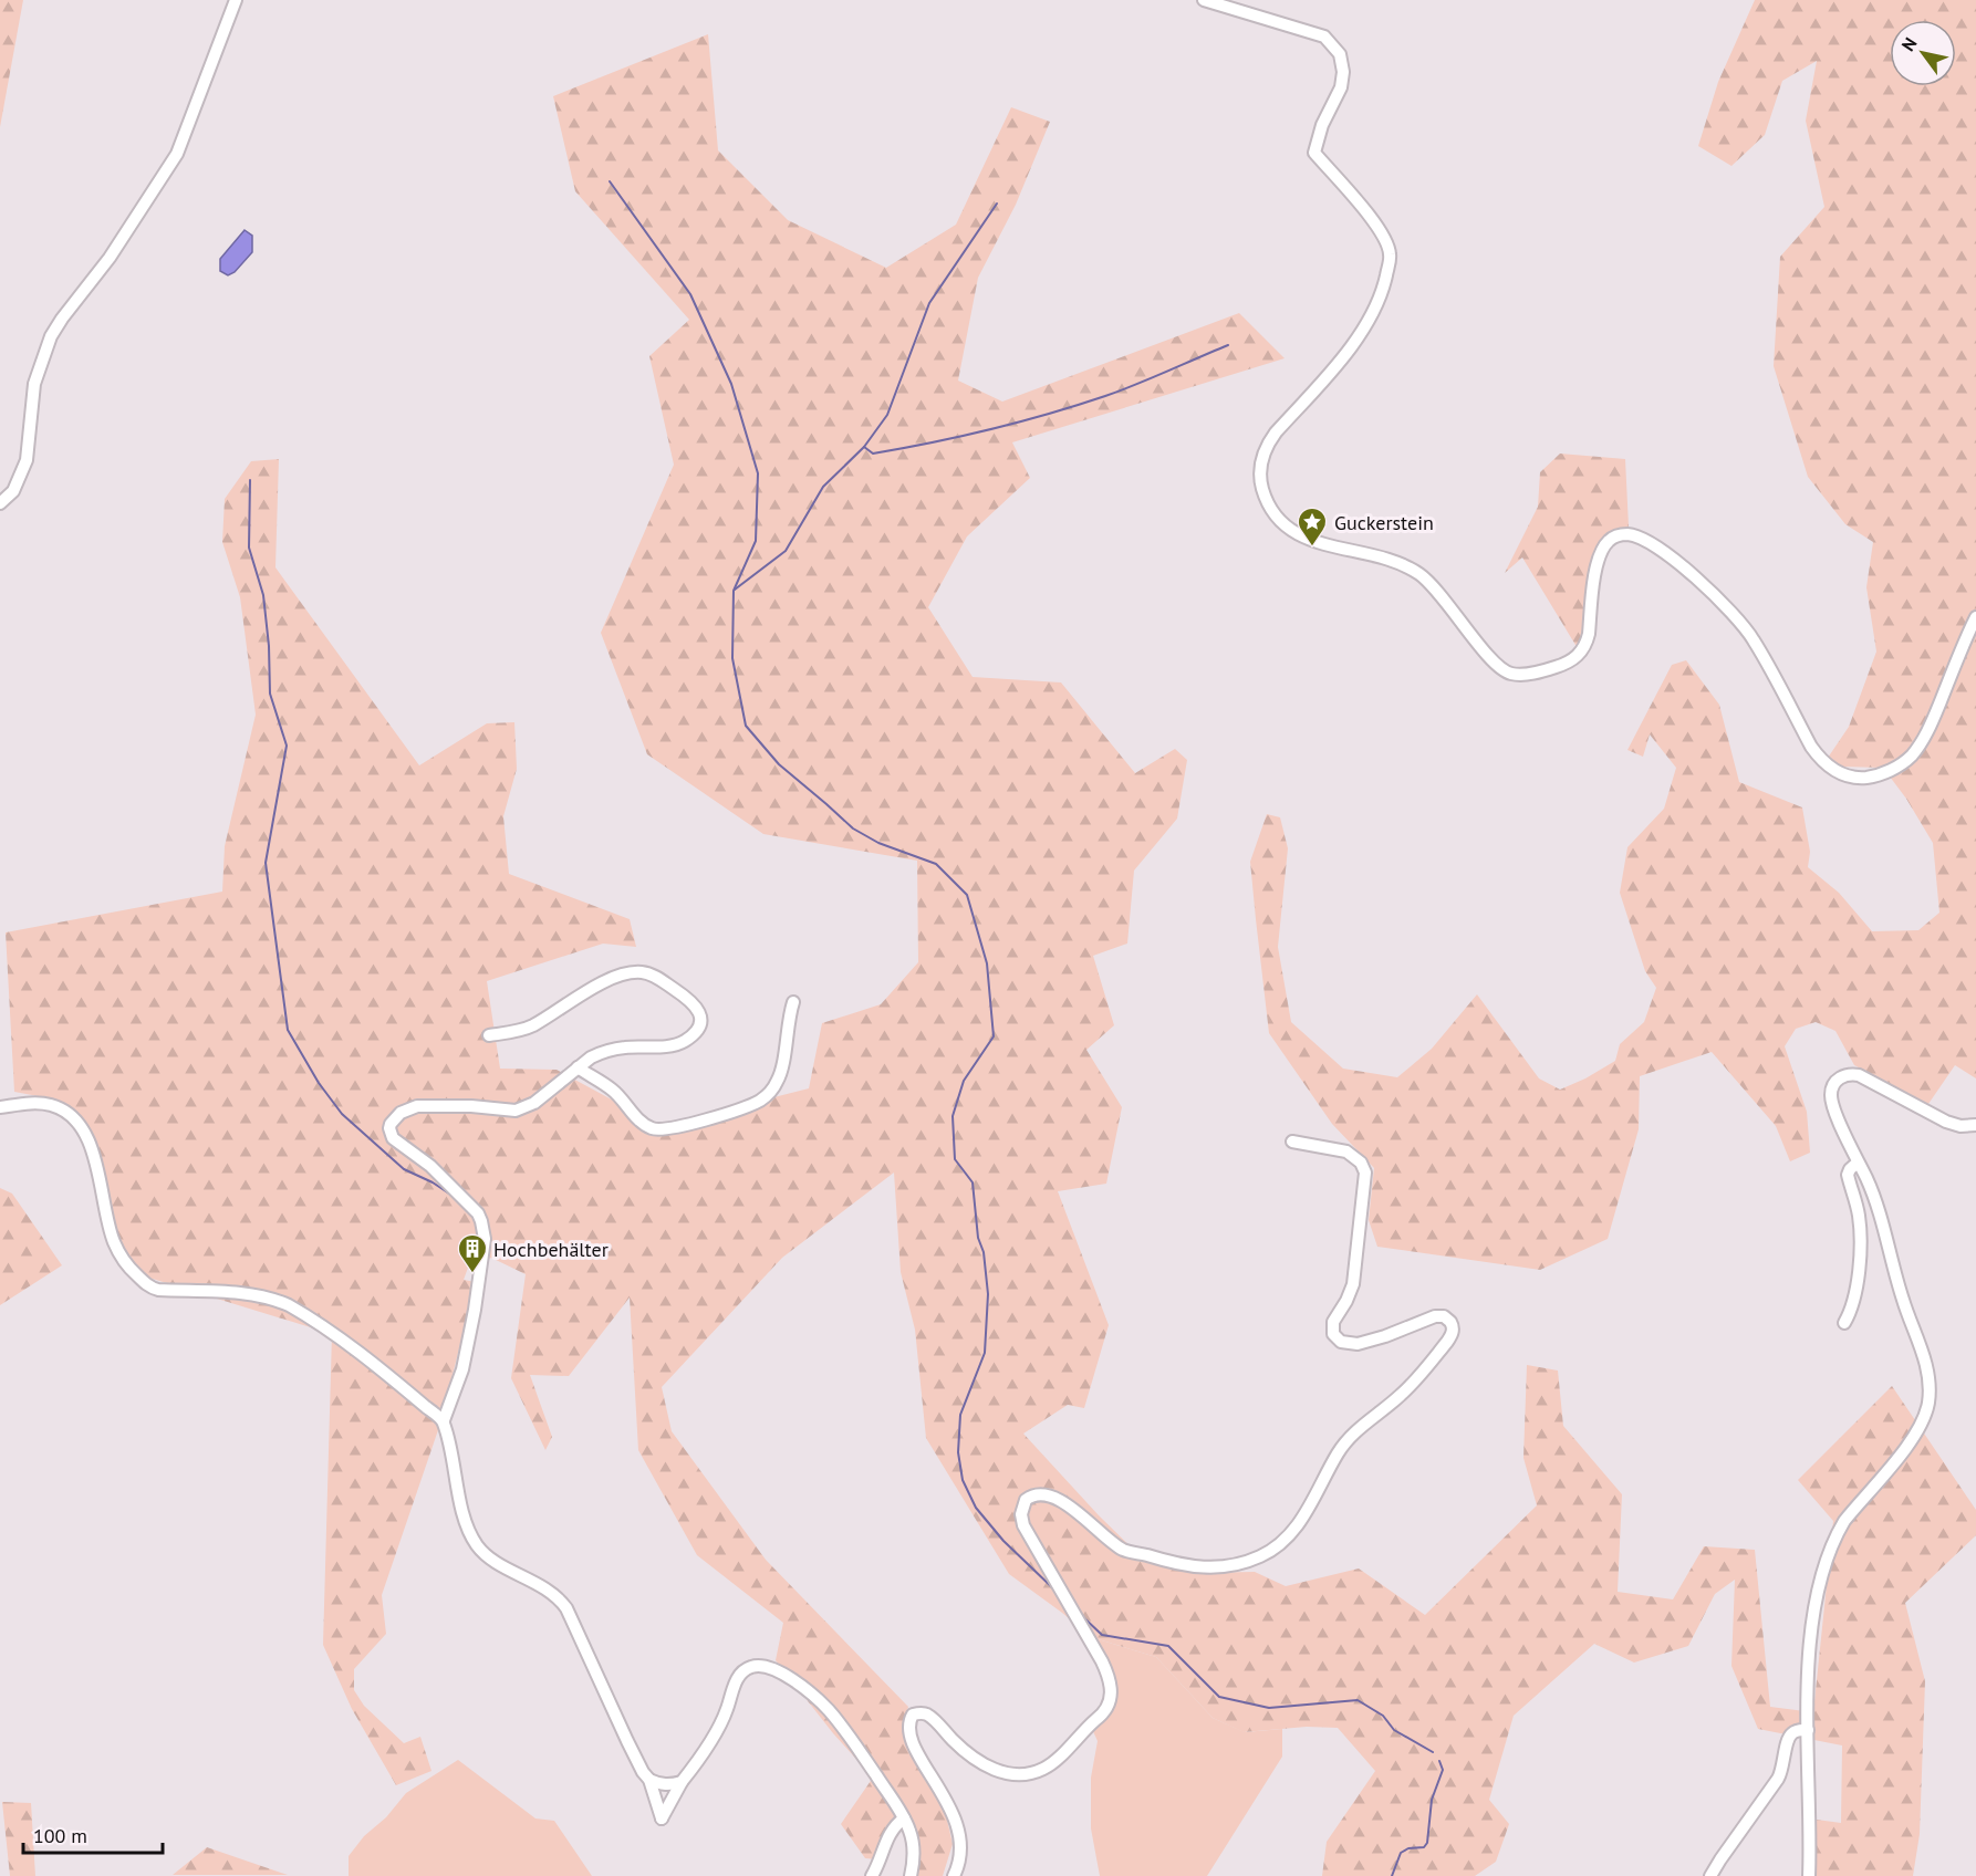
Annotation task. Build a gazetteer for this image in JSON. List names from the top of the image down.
{
  "places": {
    "place": ["Guckerstein"],
    "building": ["Hochbehälter"]
  },
  "scale_bar": "100 m",
  "north": "top left"
}
